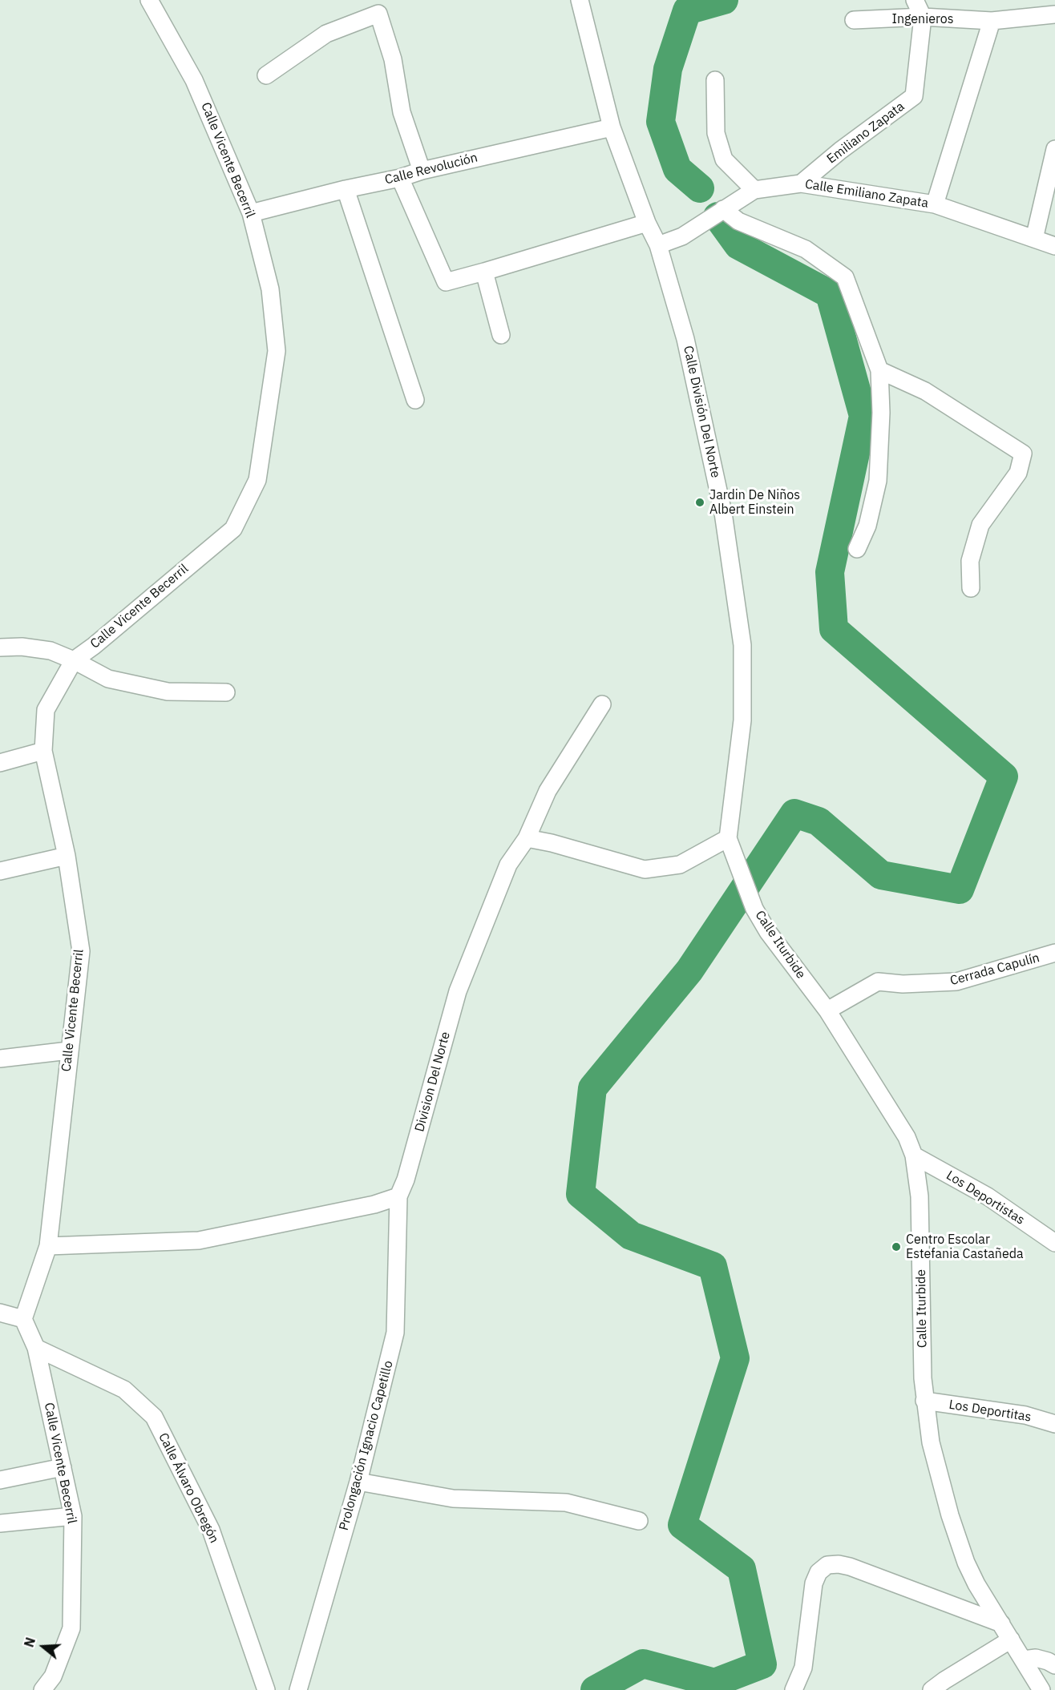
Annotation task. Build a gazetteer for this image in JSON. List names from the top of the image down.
{
  "streets": {
    "street": [
      "Ingenieros",
      "Emiliano Zapata",
      "Calle Vicente Becerril",
      "Calle Revolución",
      "Calle Emiliano Zapata",
      "Calle División Del Norte",
      "Calle Iturbide",
      "Cerrada Capulín",
      "Division Del Norte",
      "Los Deportistas",
      "Los Deportitas",
      "Prolongación Ignacio Capetillo",
      "Calle Álvaro Obregón"
    ]
  },
  "crossings": [
    ["Ingenieros", "Emiliano Zapata"],
    ["Emiliano Zapata", "Calle Emiliano Zapata"],
    ["Calle Vicente Becerril", "Calle Revolución"],
    ["Calle Vicente Becerril", "Calle Álvaro Obregón"],
    ["Calle Revolución", "Calle División Del Norte"],
    ["Calle Emiliano Zapata", "Calle División Del Norte"],
    ["Calle División Del Norte", "Calle Iturbide"],
    ["Calle Iturbide", "Cerrada Capulín"],
    ["Calle Iturbide", "Los Deportistas"],
    ["Calle Iturbide", "Los Deportitas"],
    ["Division Del Norte", "Prolongación Ignacio Capetillo"]
  ],
  "places": ["Jardin De Niños Albert Einstein", "Centro Escolar Estefania Castañeda"],
  "north": "left"
}
